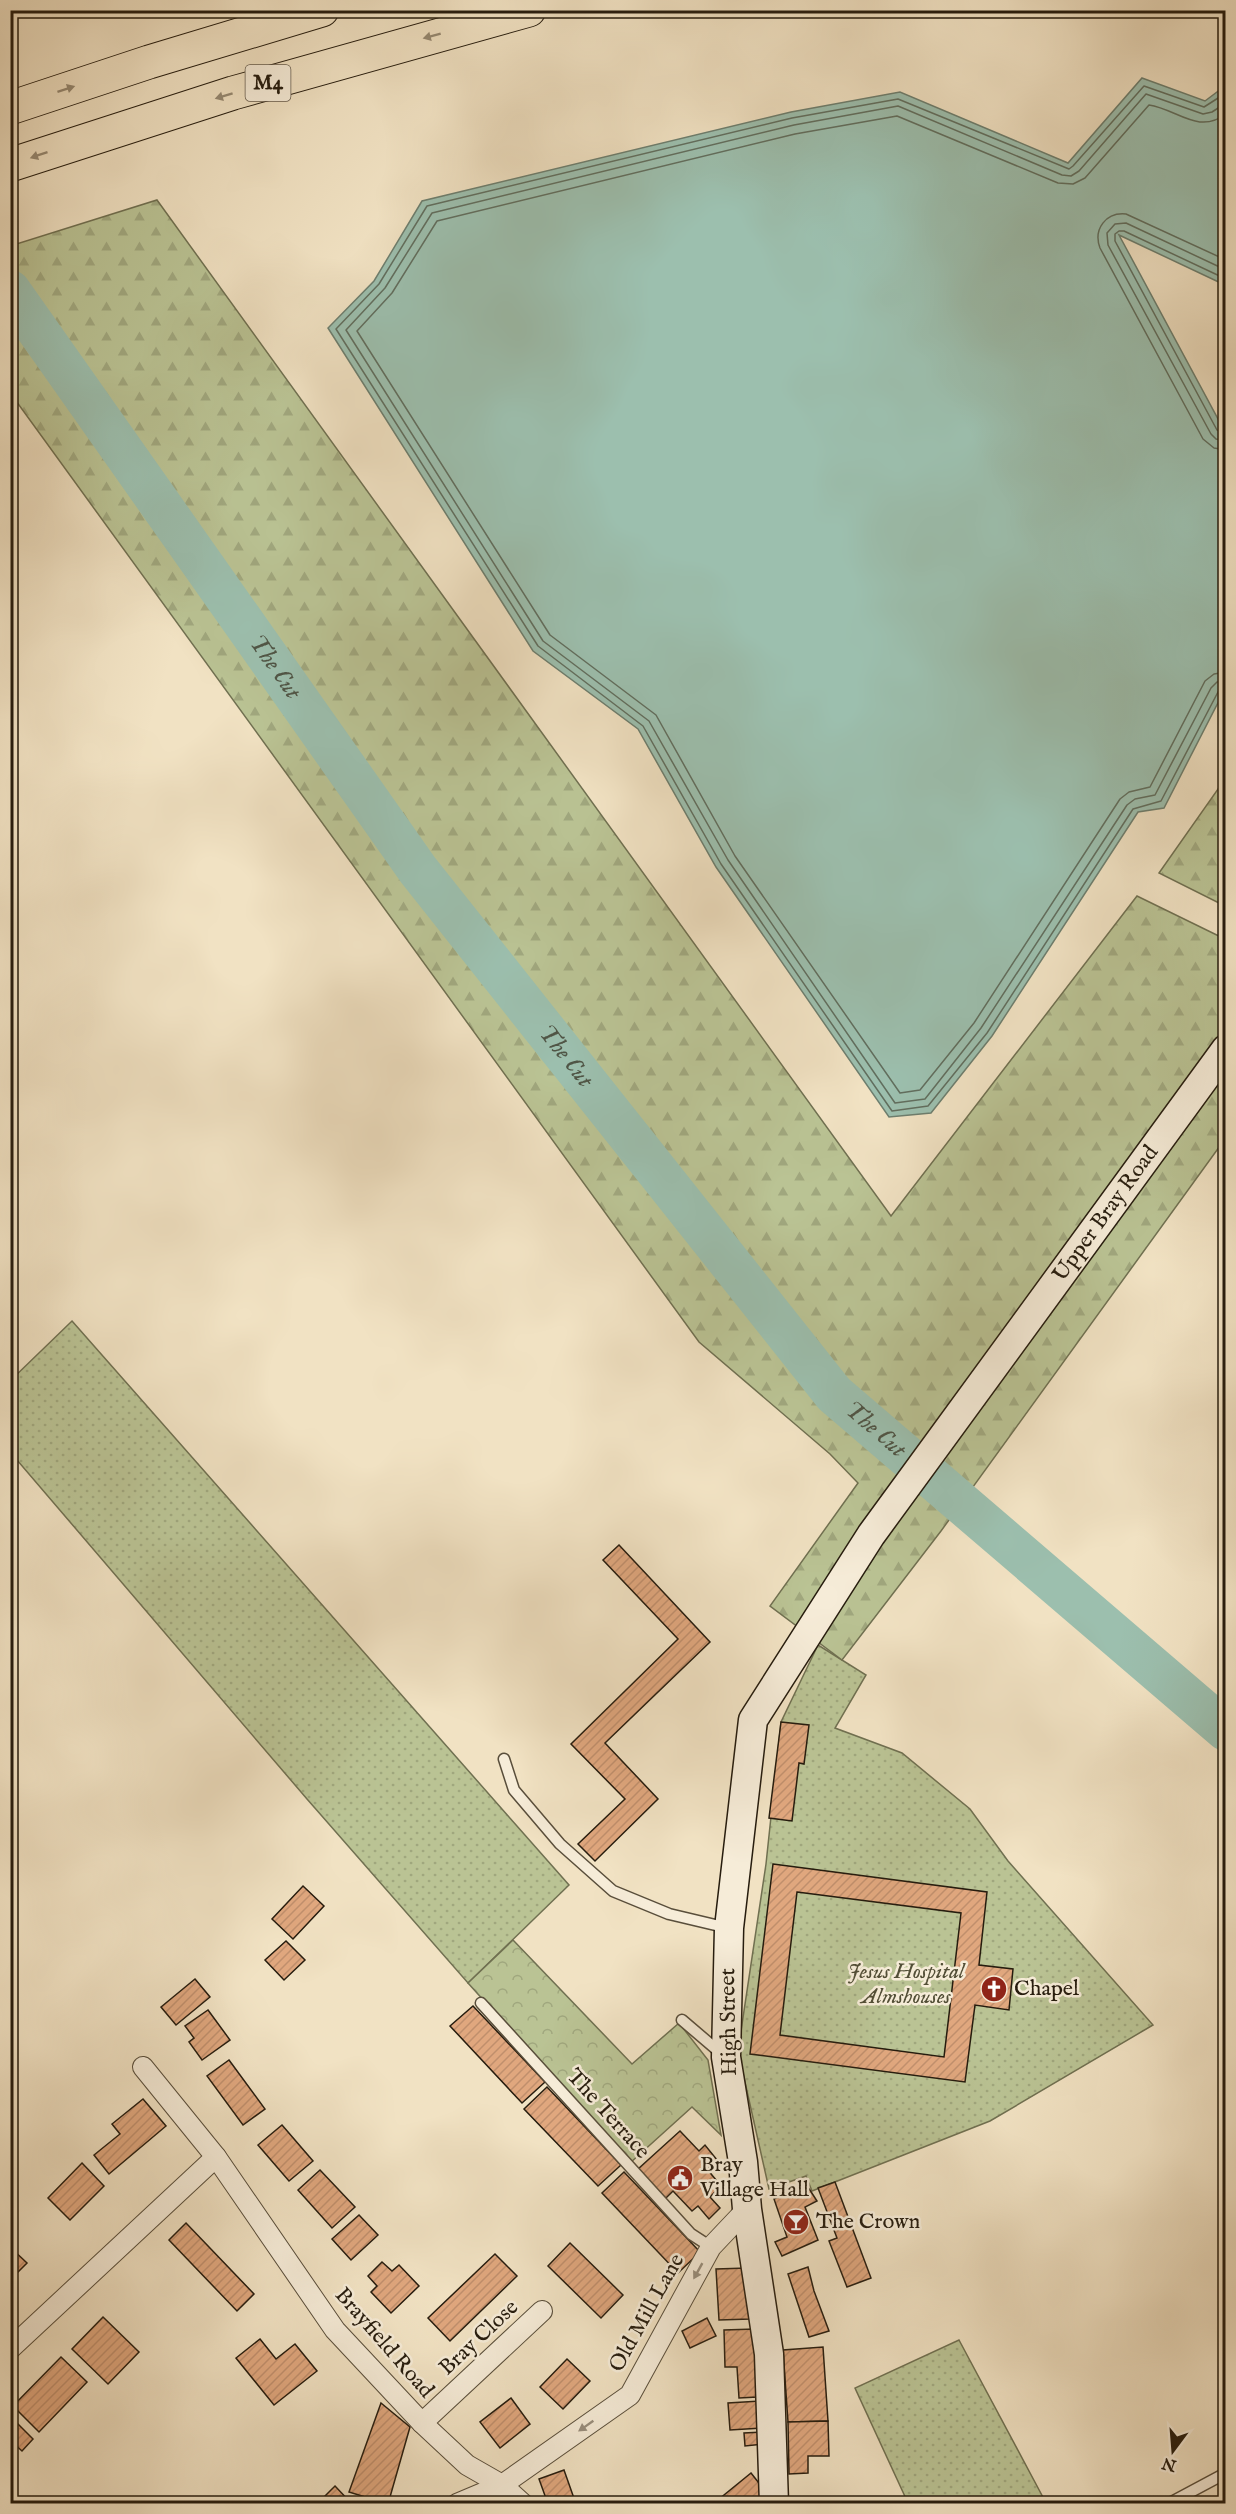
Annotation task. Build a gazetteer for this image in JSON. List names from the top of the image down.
{
  "streets": {
    "highway": ["M4"],
    "main road": ["Upper Bray Road", "High Street"],
    "street": ["Old Mill Lane", "Bray Close", "Brayfield Road"],
    "lane": ["The Terrace"]
  },
  "crossings": [
    ["Upper Bray Road", "High Street"],
    ["High Street", "Old Mill Lane"],
    ["The Terrace", "Old Mill Lane"],
    ["Old Mill Lane", "Brayfield Road"],
    ["Bray Close", "Brayfield Road"]
  ],
  "one_way": ["Old Mill Lane"],
  "water": ["The Cut"],
  "parks": ["Jesus Hospital Almshouses"],
  "places": {
    "church": ["Chapel"],
    "public building": ["Bray Village Hall"],
    "bar": ["The Crown"]
  },
  "north": "bottom"
}
